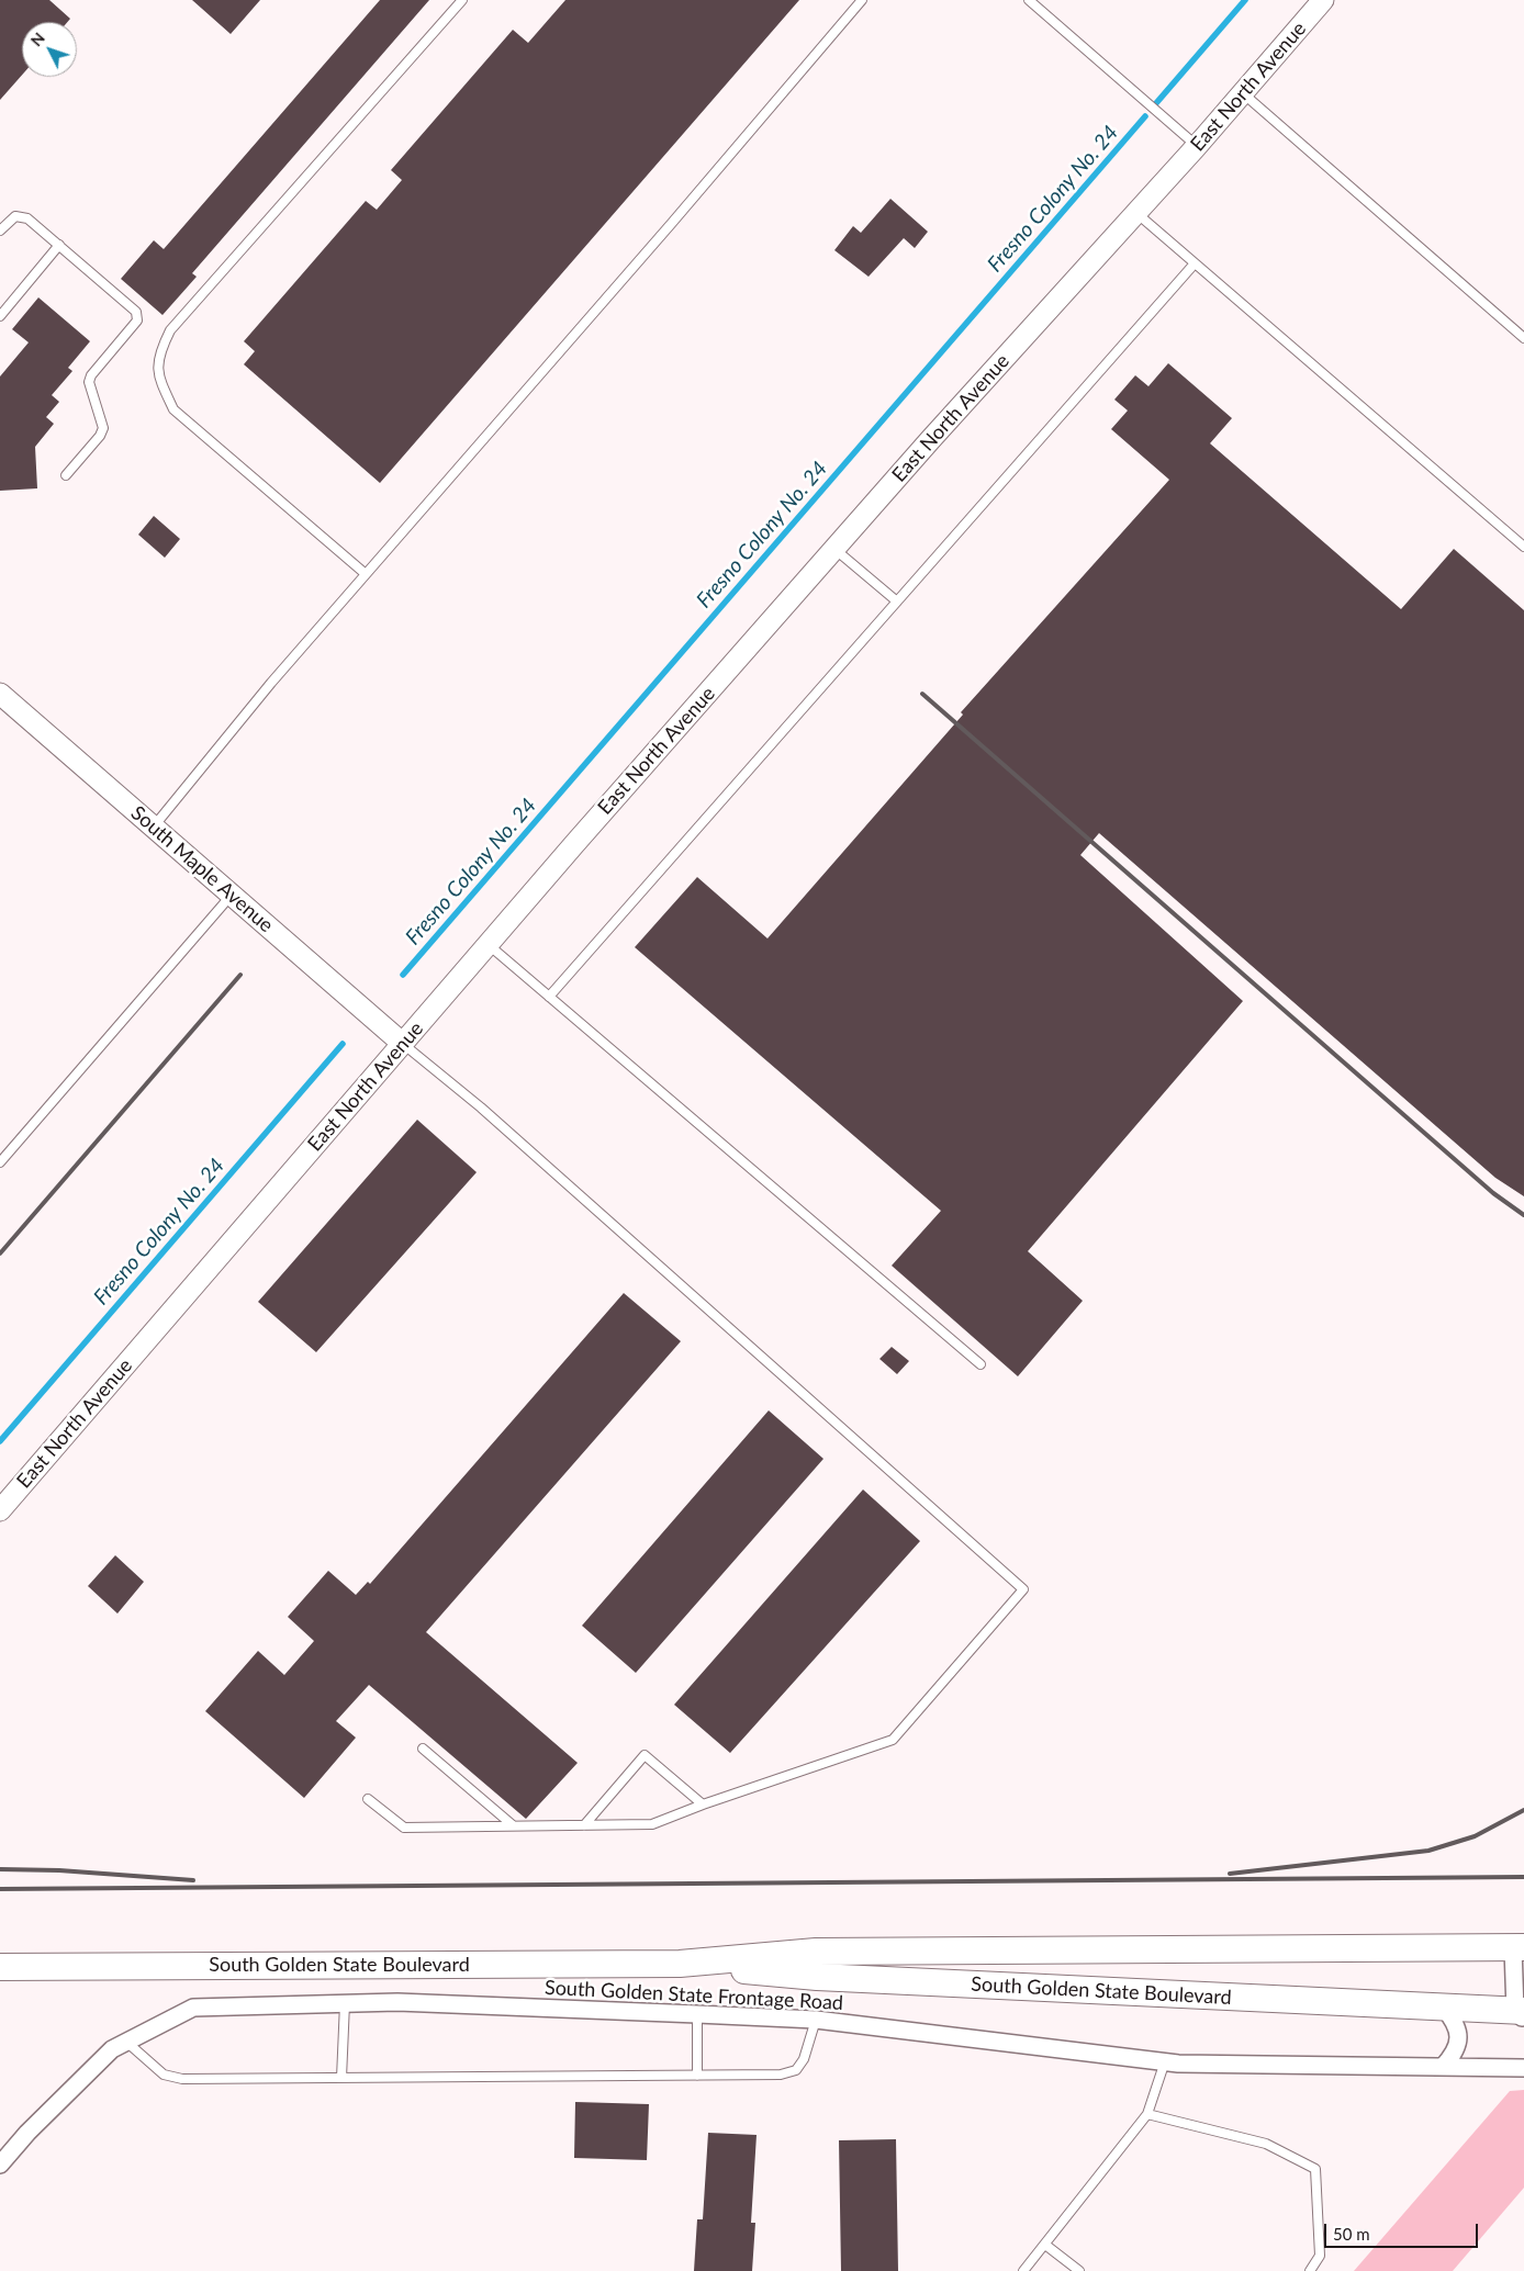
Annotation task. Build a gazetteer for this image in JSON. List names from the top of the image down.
{
  "streets": {
    "main road": ["South Golden State Boulevard"],
    "street": ["East North Avenue", "South Maple Avenue", "South Golden State Frontage Road"]
  },
  "crossings": [
    ["East North Avenue", "South Maple Avenue"]
  ],
  "water": ["Fresno Colony No. 24"],
  "scale_bar": "50 m",
  "north": "top left"
}
